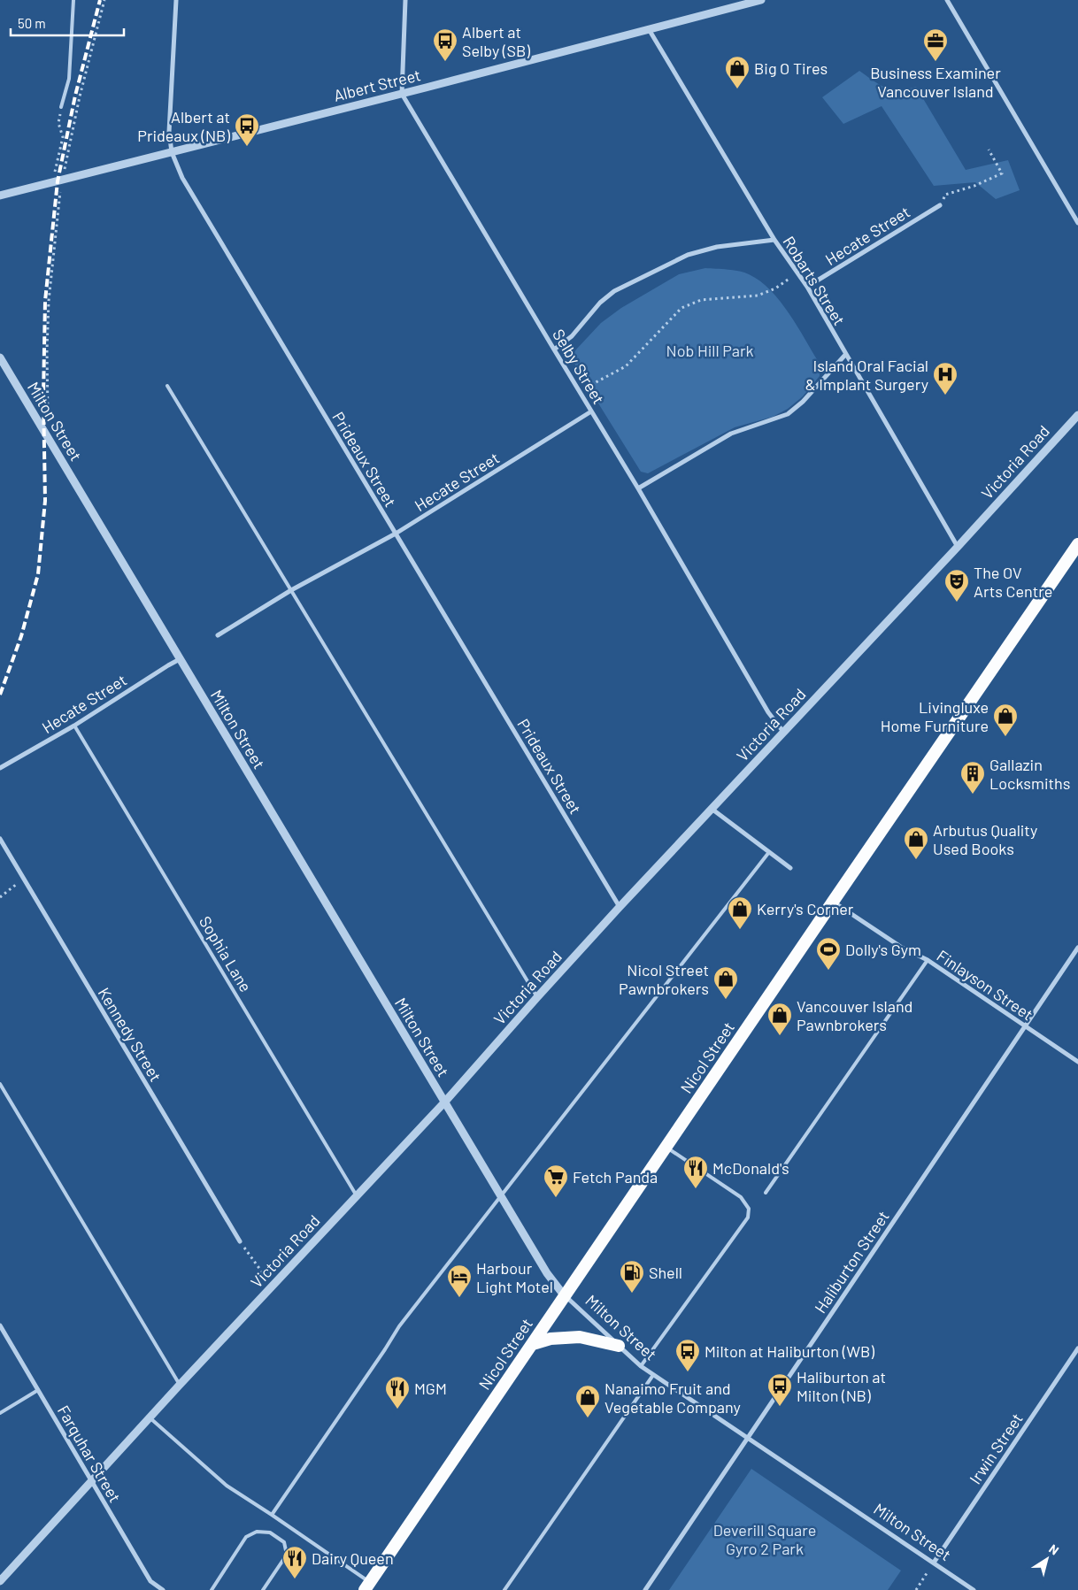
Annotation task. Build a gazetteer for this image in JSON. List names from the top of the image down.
{
  "streets": {
    "highway": ["Nicol Street"],
    "street": [
      "Albert Street",
      "Hecate Street",
      "Robarts Street",
      "Selby Street",
      "Milton Street",
      "Prideaux Street",
      "Victoria Road",
      "Finlayson Street",
      "Kennedy Street",
      "Haliburton Street",
      "Irwin Street",
      "Farquhar Street"
    ],
    "lane": ["Sophia Lane"]
  },
  "crossings": [
    ["Albert Street", "Robarts Street"],
    ["Albert Street", "Selby Street"],
    ["Albert Street", "Prideaux Street"],
    ["Hecate Street", "Robarts Street"],
    ["Hecate Street", "Selby Street"],
    ["Hecate Street", "Milton Street"],
    ["Hecate Street", "Prideaux Street"],
    ["Hecate Street", "Sophia Lane"],
    ["Robarts Street", "Victoria Road"],
    ["Selby Street", "Victoria Road"],
    ["Milton Street", "Victoria Road"],
    ["Milton Street", "Nicol Street"],
    ["Milton Street", "Haliburton Street"],
    ["Milton Street", "Irwin Street"],
    ["Prideaux Street", "Victoria Road"],
    ["Victoria Road", "Sophia Lane"],
    ["Victoria Road", "Farquhar Street"],
    ["Finlayson Street", "Nicol Street"],
    ["Finlayson Street", "Haliburton Street"]
  ],
  "parks": ["Nob Hill Park", "Deverill Square Gyro 2 Park"],
  "places": {
    "bus stop": [
      "Albert at Selby (SB)",
      "Albert at Prideaux (NB)",
      "Milton at Haliburton (WB)",
      "Haliburton at Milton (NB)"
    ],
    "office": ["Business Examiner Vancouver Island"],
    "shop": [
      "Big O Tires",
      "Livingluxe Home Furniture",
      "Arbutus Quality Used Books",
      "Kerry's Corner",
      "Nicol Street Pawnbrokers",
      "Vancouver Island Pawnbrokers",
      "Nanaimo Fruit and Vegetable Company"
    ],
    "hospital": ["Island Oral Facial & Implant Surgery"],
    "theatre": ["The OV Arts Centre"],
    "building": ["Gallazin Locksmiths"],
    "sports": ["Dolly's Gym"],
    "restaurant": ["McDonald's", "MGM", "Dairy Queen"],
    "supermarket": ["Fetch Panda"],
    "fuel station": ["Shell"],
    "hotel": ["Harbour Light Motel"]
  },
  "scale_bar": "50 m",
  "north": "top right"
}
